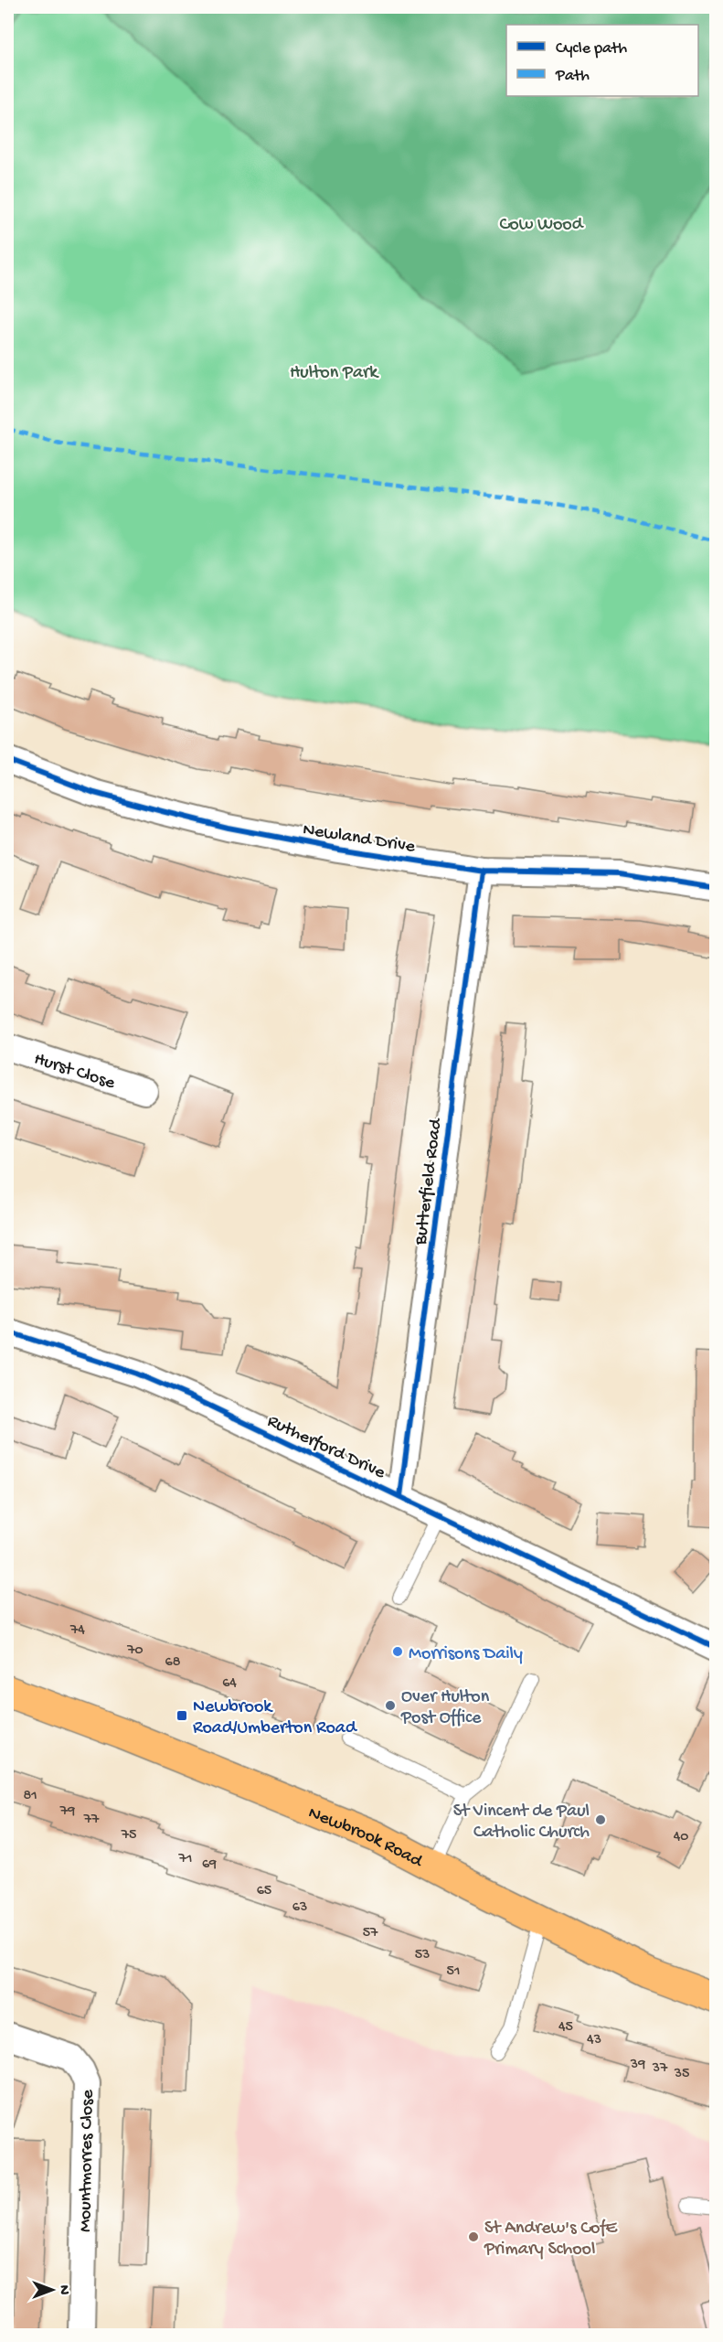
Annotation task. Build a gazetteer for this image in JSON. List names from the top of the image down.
{
  "streets": {
    "highway": ["Newbrook Road"],
    "street": [
      "Newland Drive",
      "Hurst Close",
      "Butterfield Road",
      "Rutherford Drive",
      "Mountmorres Close"
    ]
  },
  "crossings": [
    ["Newland Drive", "Butterfield Road"],
    ["Butterfield Road", "Rutherford Drive"]
  ],
  "parks": ["Cow Wood", "Hulton Park"],
  "places": {
    "other": [
      "Morrisons Daily",
      "Over Hulton Post Office",
      "St Vincent de Paul Catholic Church",
      "St Andrew's CofE Primary School"
    ],
    "transit": ["Newbrook Road/Umberton Road"]
  },
  "house_numbers": [
    "74",
    "70",
    "68",
    "64",
    "81",
    "79",
    "77",
    "75",
    "40",
    "71",
    "69",
    "65",
    "63",
    "57",
    "53",
    "51",
    "45",
    "43",
    "39",
    "37",
    "35"
  ],
  "legend": ["Cycle path", "Path"],
  "north": "right"
}
